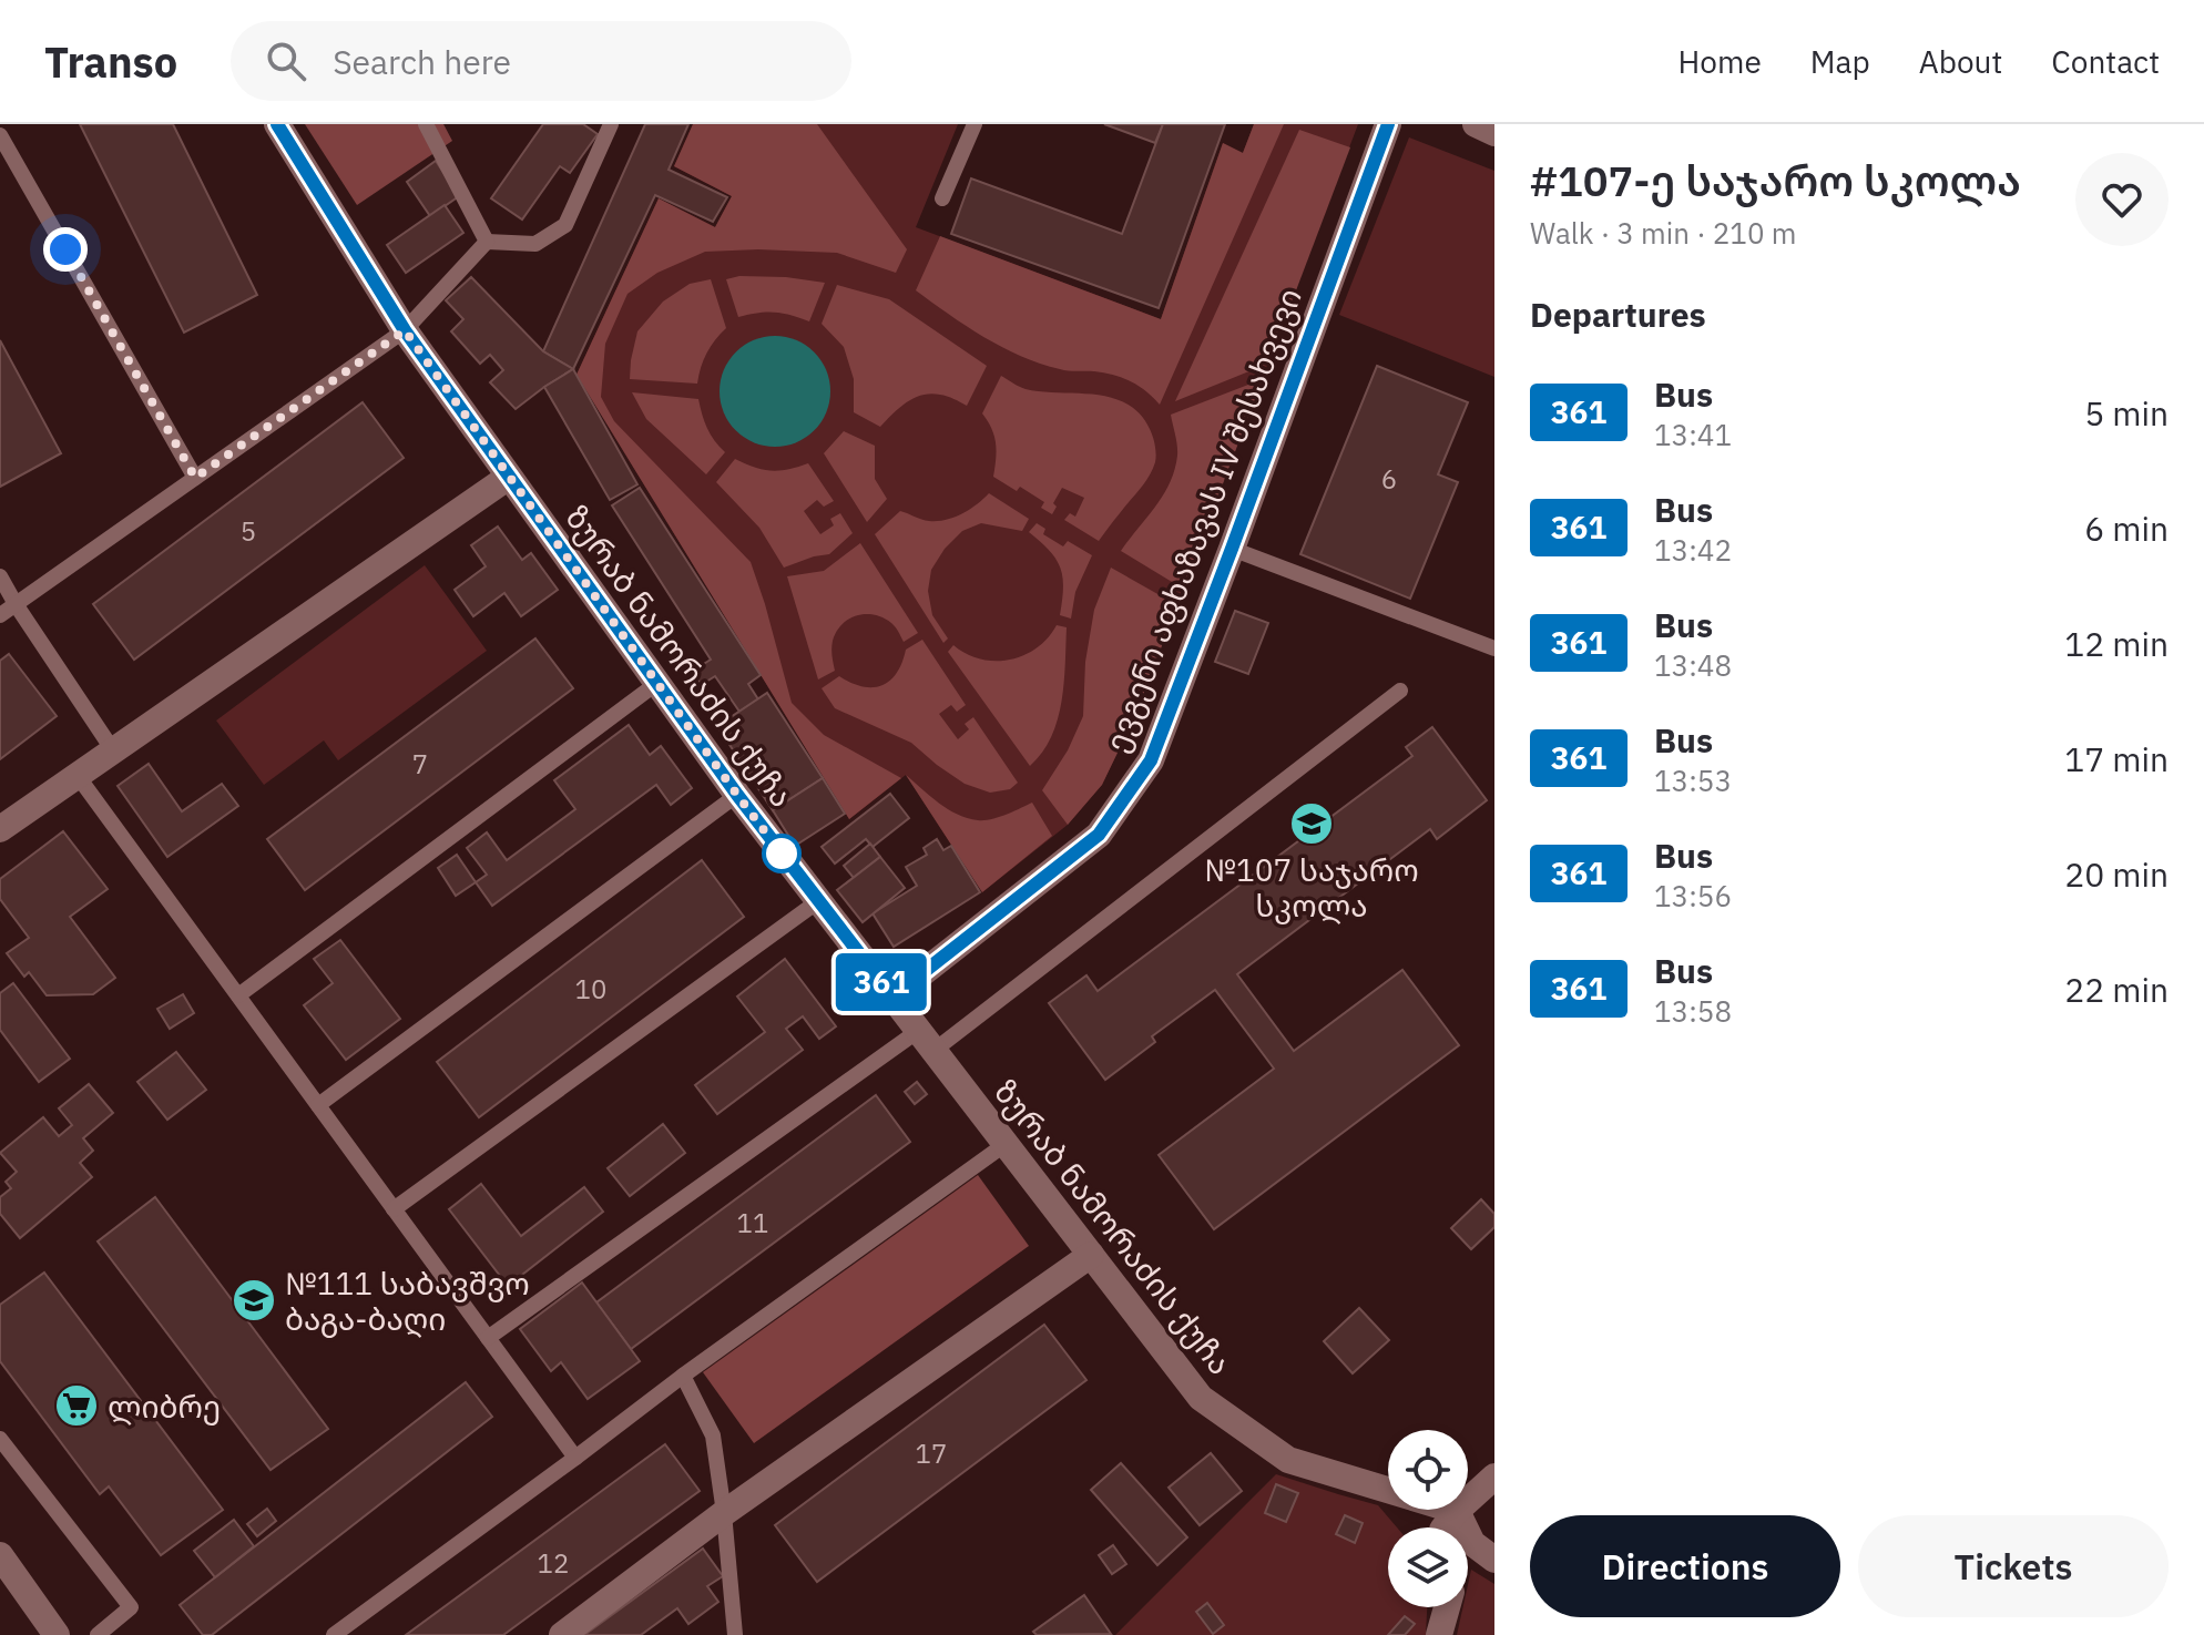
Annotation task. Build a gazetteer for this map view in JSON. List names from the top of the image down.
{
  "streets": {
    "street": ["ევგენი აფხაზავას IV შესახვევი", "ზურაბ ნამორაძის ქუჩა"]
  },
  "crossings": [
    ["ევგენი აფხაზავას IV შესახვევი", "ზურაბ ნამორაძის ქუჩა"]
  ],
  "places": {
    "school or university": ["№107 საჯარო სკოლა", "№111 საბავშვო ბაგა-ბაღი"],
    "supermarket": ["ლიბრე"]
  },
  "lines": ["bus line 361"],
  "house_numbers": [
    "6",
    "5",
    "7",
    "10",
    "11",
    "17",
    "12"
  ],
  "page": {
    "header": "Transo",
    "search": "Search here",
    "nav": [
      "Home",
      "Map",
      "About",
      "Contact"
    ],
    "on_map": "361",
    "heading": [
      ["#107-ე საჯარო სკოლა", "Walk · 3 min · 210 m"],
      "Departures"
    ],
    "list": [
      {
        "mark": "361",
        "name": "Bus",
        "note": "13:41",
        "value": "5 min"
      },
      {
        "mark": "361",
        "name": "Bus",
        "note": "13:42",
        "value": "6 min"
      },
      {
        "mark": "361",
        "name": "Bus",
        "note": "13:48",
        "value": "12 min"
      },
      {
        "mark": "361",
        "name": "Bus",
        "note": "13:53",
        "value": "17 min"
      },
      {
        "mark": "361",
        "name": "Bus",
        "note": "13:56",
        "value": "20 min"
      },
      {
        "mark": "361",
        "name": "Bus",
        "note": "13:58",
        "value": "22 min"
      }
    ],
    "buttons": ["Directions", "Tickets"]
  }
}
